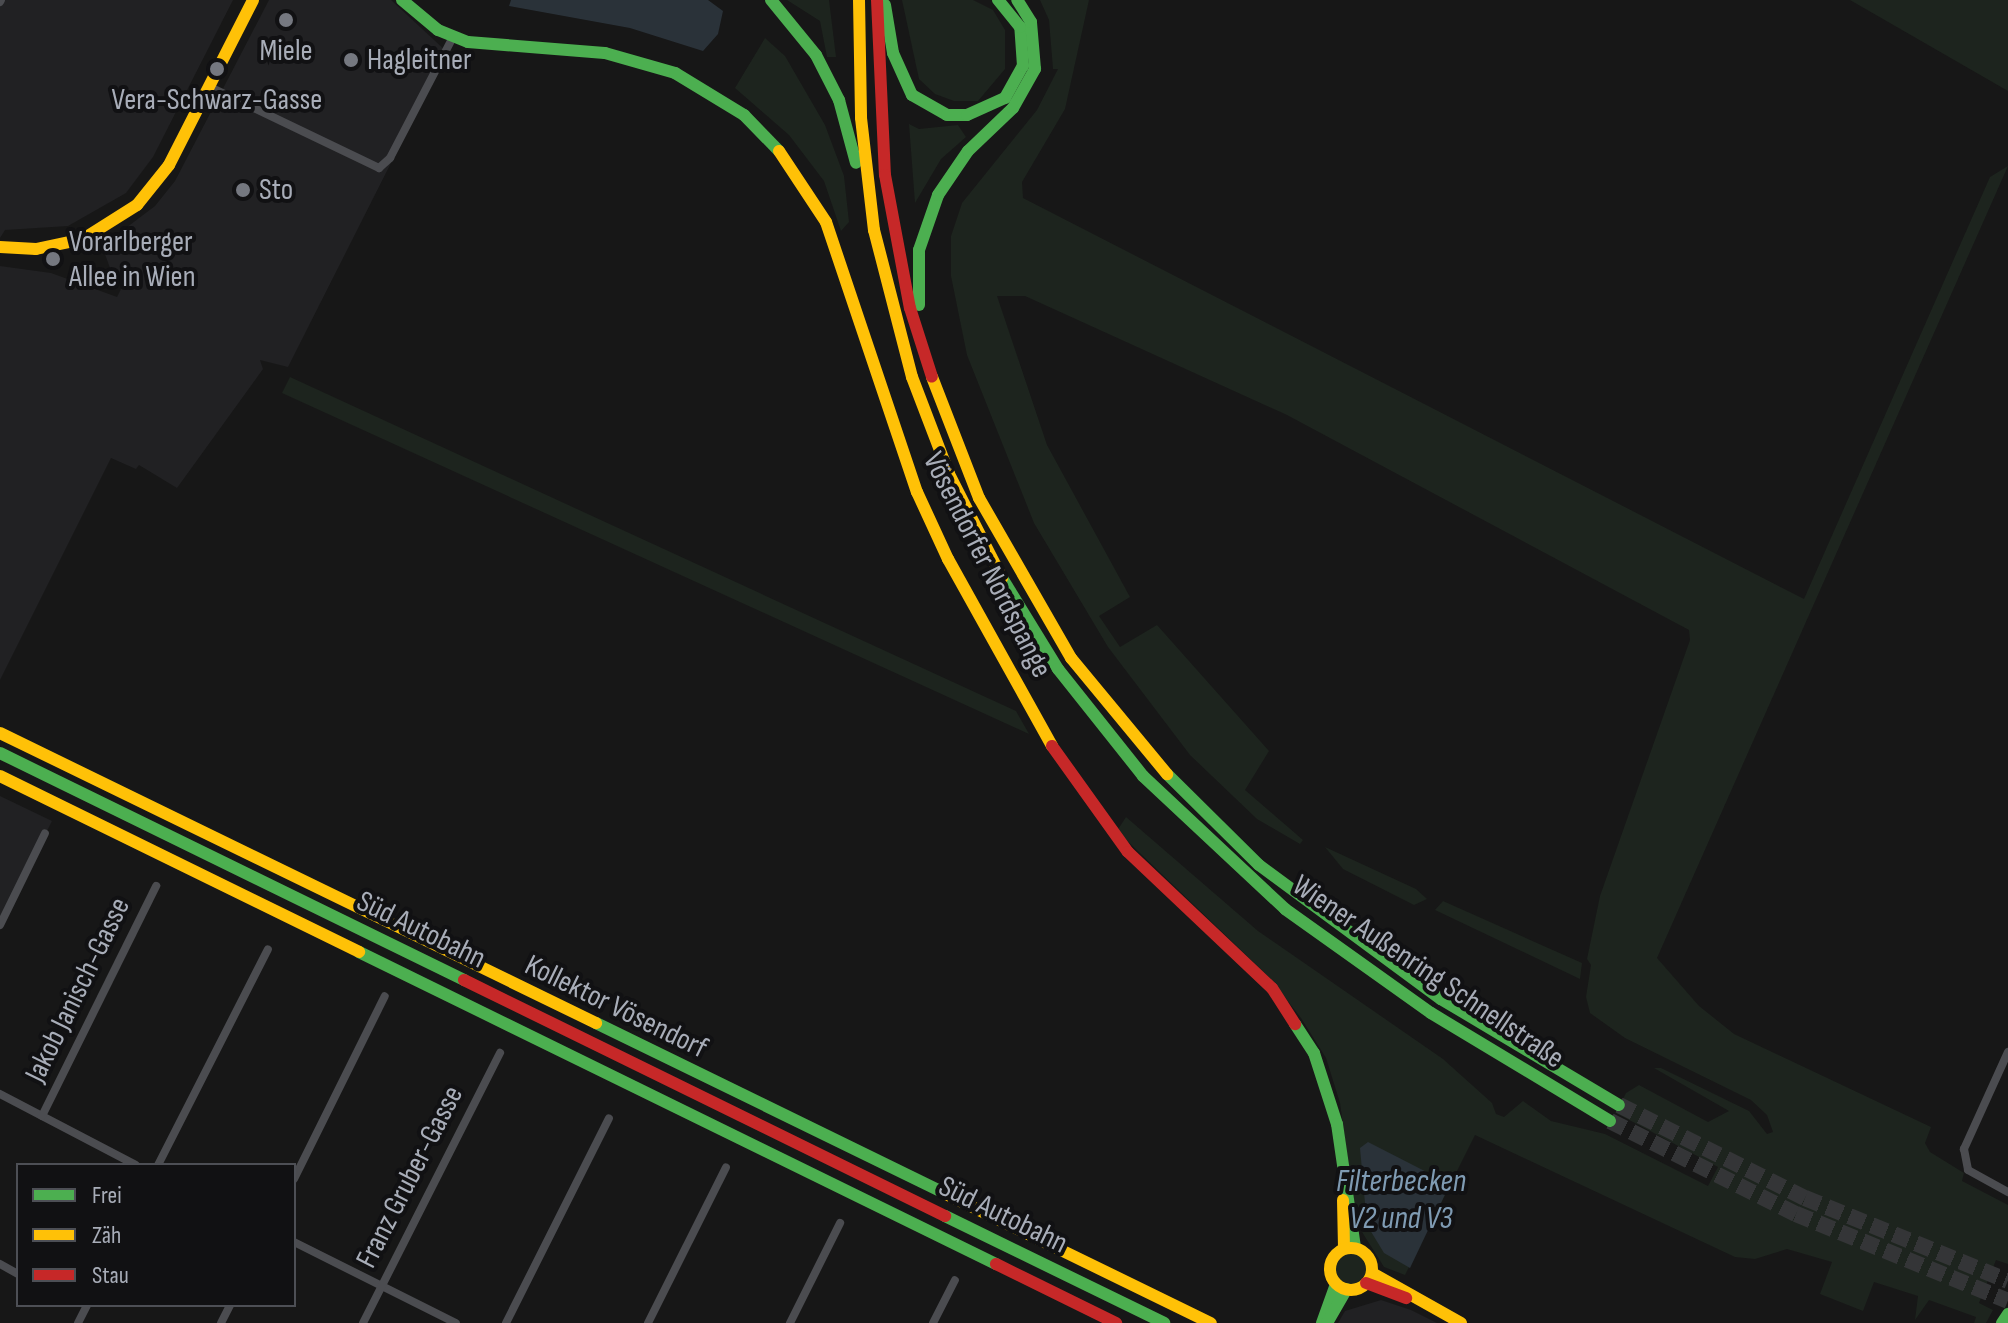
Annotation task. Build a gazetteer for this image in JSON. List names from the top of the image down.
{
  "streets": {
    "main road": [
      "Vösendorfer Nordspange",
      "Süd Autobahn",
      "Wiener Außenring Schnellstraße",
      "Kollektor Vösendorf"
    ],
    "street": ["Jakob Janisch-Gasse", "Franz Gruber-Gasse"]
  },
  "water": ["Filterbecken V2 und V3"],
  "places": [
    "Miele",
    "Hagleitner",
    "Vera-Schwarz-Gasse",
    "Sto",
    "Vorarlberger Allee in Wien"
  ],
  "legend": ["Frei", "Zäh", "Stau"]
}
